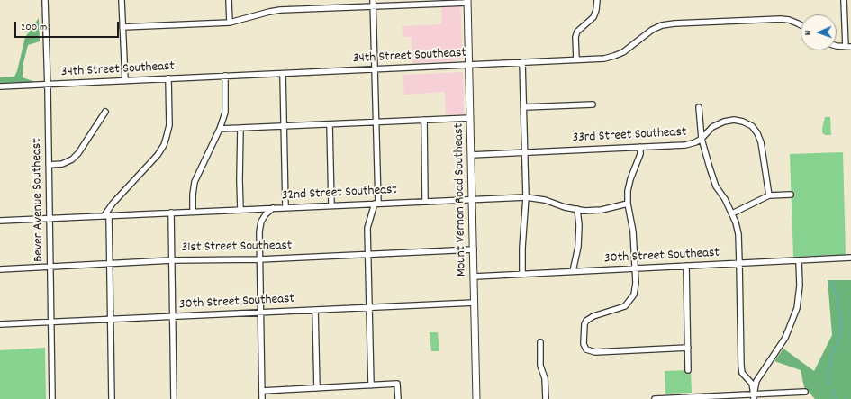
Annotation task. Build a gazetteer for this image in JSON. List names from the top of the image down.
{
  "streets": {
    "main road": ["Mount Vernon Road Southeast"],
    "street": [
      "34th Street Southeast",
      "33rd Street Southeast",
      "32nd Street Southeast",
      "Bever Avenue Southeast",
      "31st Street Southeast",
      "30th Street Southeast"
    ]
  },
  "crossings": [
    ["34th Street Southeast", "Bever Avenue Southeast"],
    ["34th Street Southeast", "Mount Vernon Road Southeast"],
    ["33rd Street Southeast", "Mount Vernon Road Southeast"],
    ["32nd Street Southeast", "Bever Avenue Southeast"],
    ["32nd Street Southeast", "Mount Vernon Road Southeast"],
    ["Bever Avenue Southeast", "31st Street Southeast"],
    ["Bever Avenue Southeast", "30th Street Southeast"],
    ["Mount Vernon Road Southeast", "31st Street Southeast"],
    ["Mount Vernon Road Southeast", "30th Street Southeast"]
  ],
  "scale_bar": "200 m",
  "north": "left"
}
